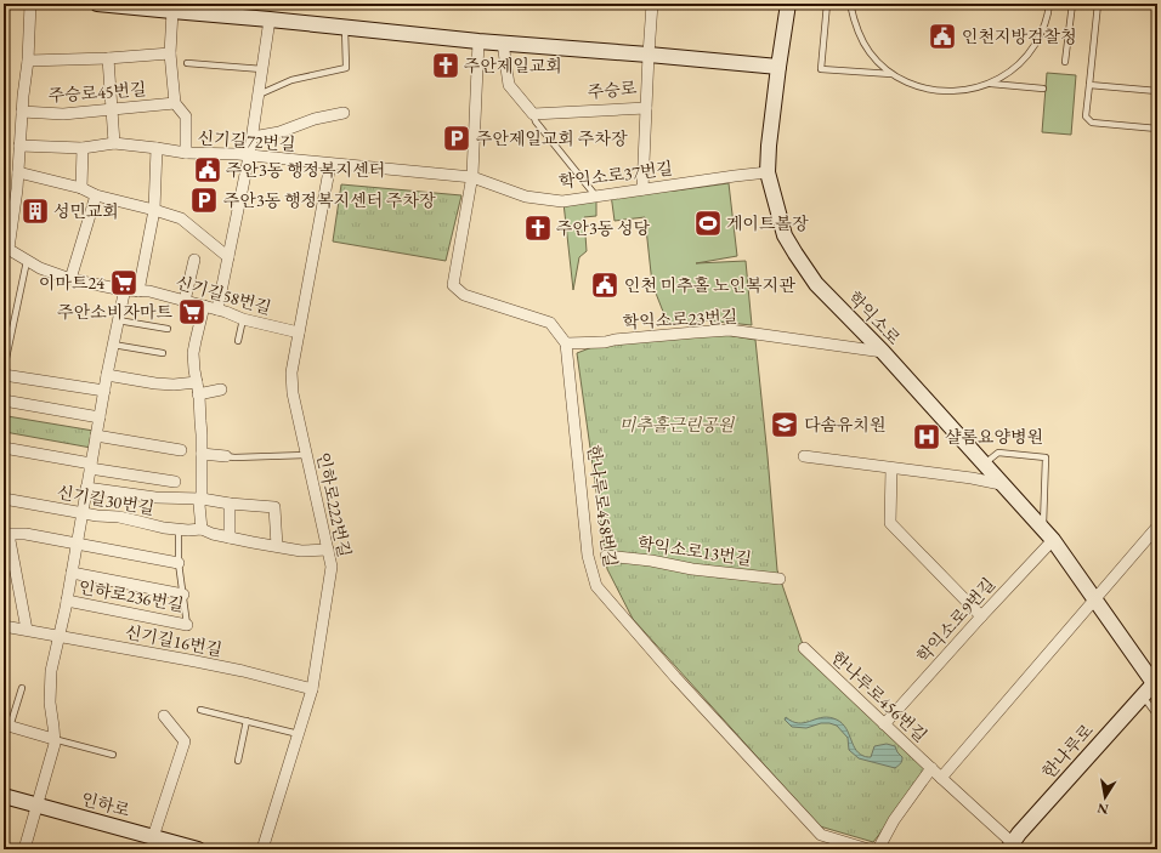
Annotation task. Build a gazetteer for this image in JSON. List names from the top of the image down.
{
  "streets": {
    "street": [
      "주승로",
      "주승로45번길",
      "신기길72번길",
      "학익소로37번길",
      "신기길58번길",
      "학익소로",
      "학익소로23번길",
      "신기길30번길",
      "인하로222번길",
      "한나루로458번길",
      "학익소로13번길",
      "인하로236번길",
      "학익소로9번길",
      "신기길16번길",
      "한나루로456번길",
      "한나루로",
      "인하로"
    ]
  },
  "crossings": [
    ["주승로", "학익소로"],
    ["주승로45번길", "신기길72번길"],
    ["주승로45번길", "신기길58번길"],
    ["신기길72번길", "학익소로37번길"],
    ["신기길72번길", "인하로222번길"],
    ["학익소로37번길", "학익소로"],
    ["신기길58번길", "인하로222번길"],
    ["신기길58번길", "인하로236번길"],
    ["학익소로", "학익소로23번길"],
    ["학익소로", "학익소로9번길"],
    ["학익소로", "한나루로"],
    ["학익소로23번길", "한나루로458번길"],
    ["신기길30번길", "인하로222번길"],
    ["신기길30번길", "인하로236번길"],
    ["인하로222번길", "신기길16번길"],
    ["인하로236번길", "신기길16번길"],
    ["인하로236번길", "인하로"],
    ["학익소로9번길", "한나루로456번길"],
    ["한나루로456번길", "한나루로"]
  ],
  "parks": ["미추홀근린공원"],
  "places": {
    "public building": ["인천지방검찰청", "주안3동 행정복지센터", "인천 미추홀 노인복지관"],
    "church": ["주안제일교회", "주안3동 성당"],
    "parking": ["주안제일교회 주차장", "주안3동 행정복지센터 주차장"],
    "building": ["성민교회"],
    "sports": ["게이트볼장"],
    "supermarket": ["이마트24", "주안소비자마트"],
    "school or university": ["다솜유치원"],
    "hospital": ["샬롬요양병원"]
  },
  "north": "bottom"
}
